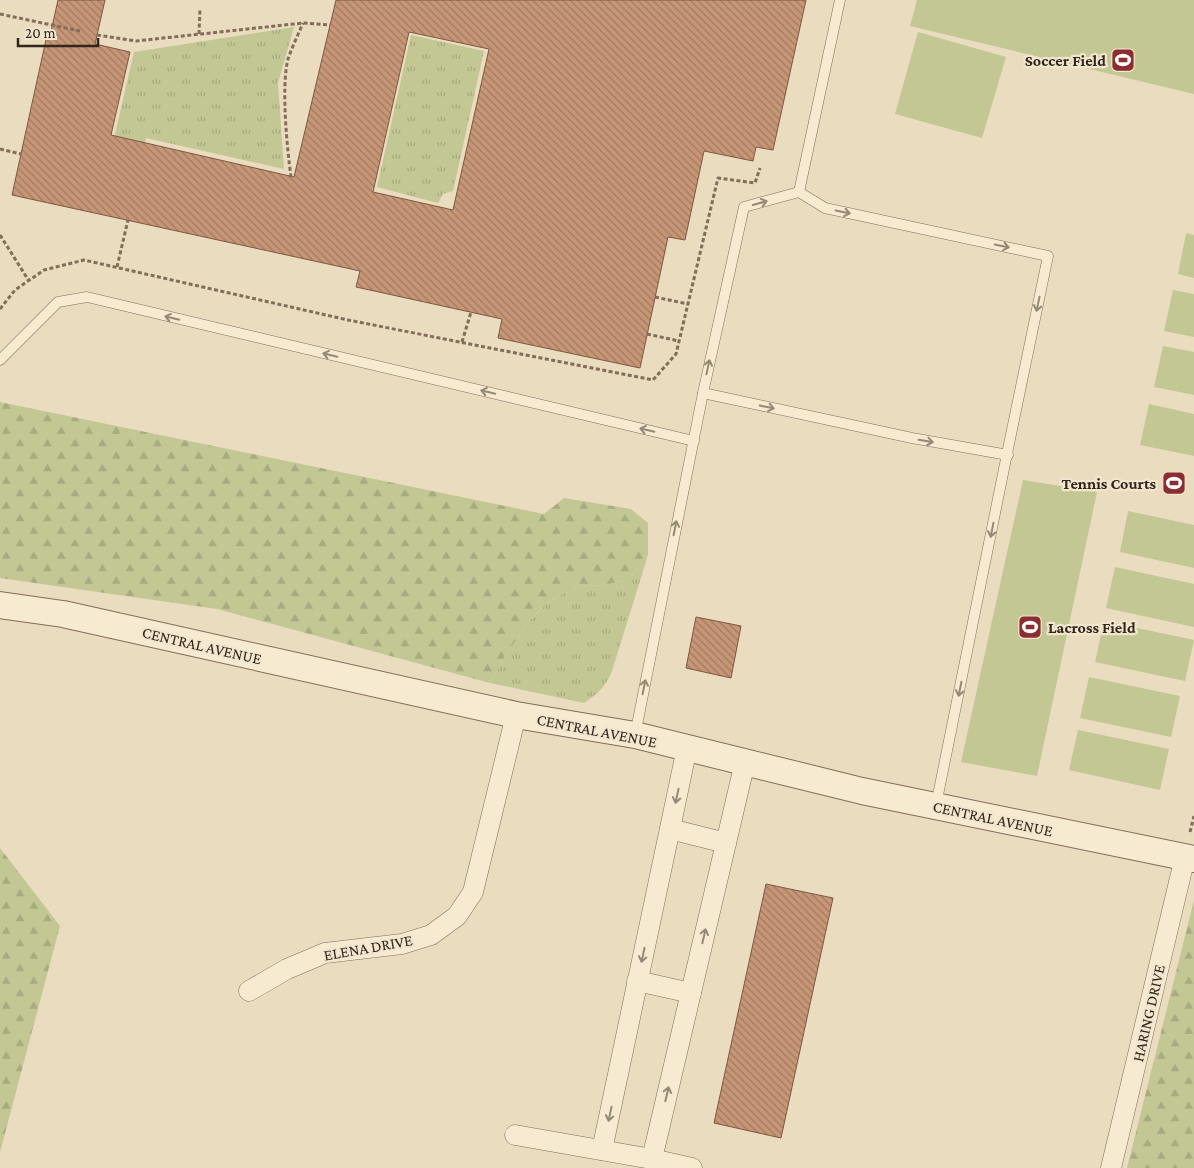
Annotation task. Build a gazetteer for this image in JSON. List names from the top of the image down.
{
  "streets": {
    "street": ["CENTRAL AVENUE", "ELENA DRIVE", "HARING DRIVE"]
  },
  "crossings": [
    ["CENTRAL AVENUE", "ELENA DRIVE"],
    ["CENTRAL AVENUE", "HARING DRIVE"]
  ],
  "places": {
    "sports": ["Soccer Field", "Tennis Courts", "Lacross Field"]
  },
  "scale_bar": "20 m"
}
